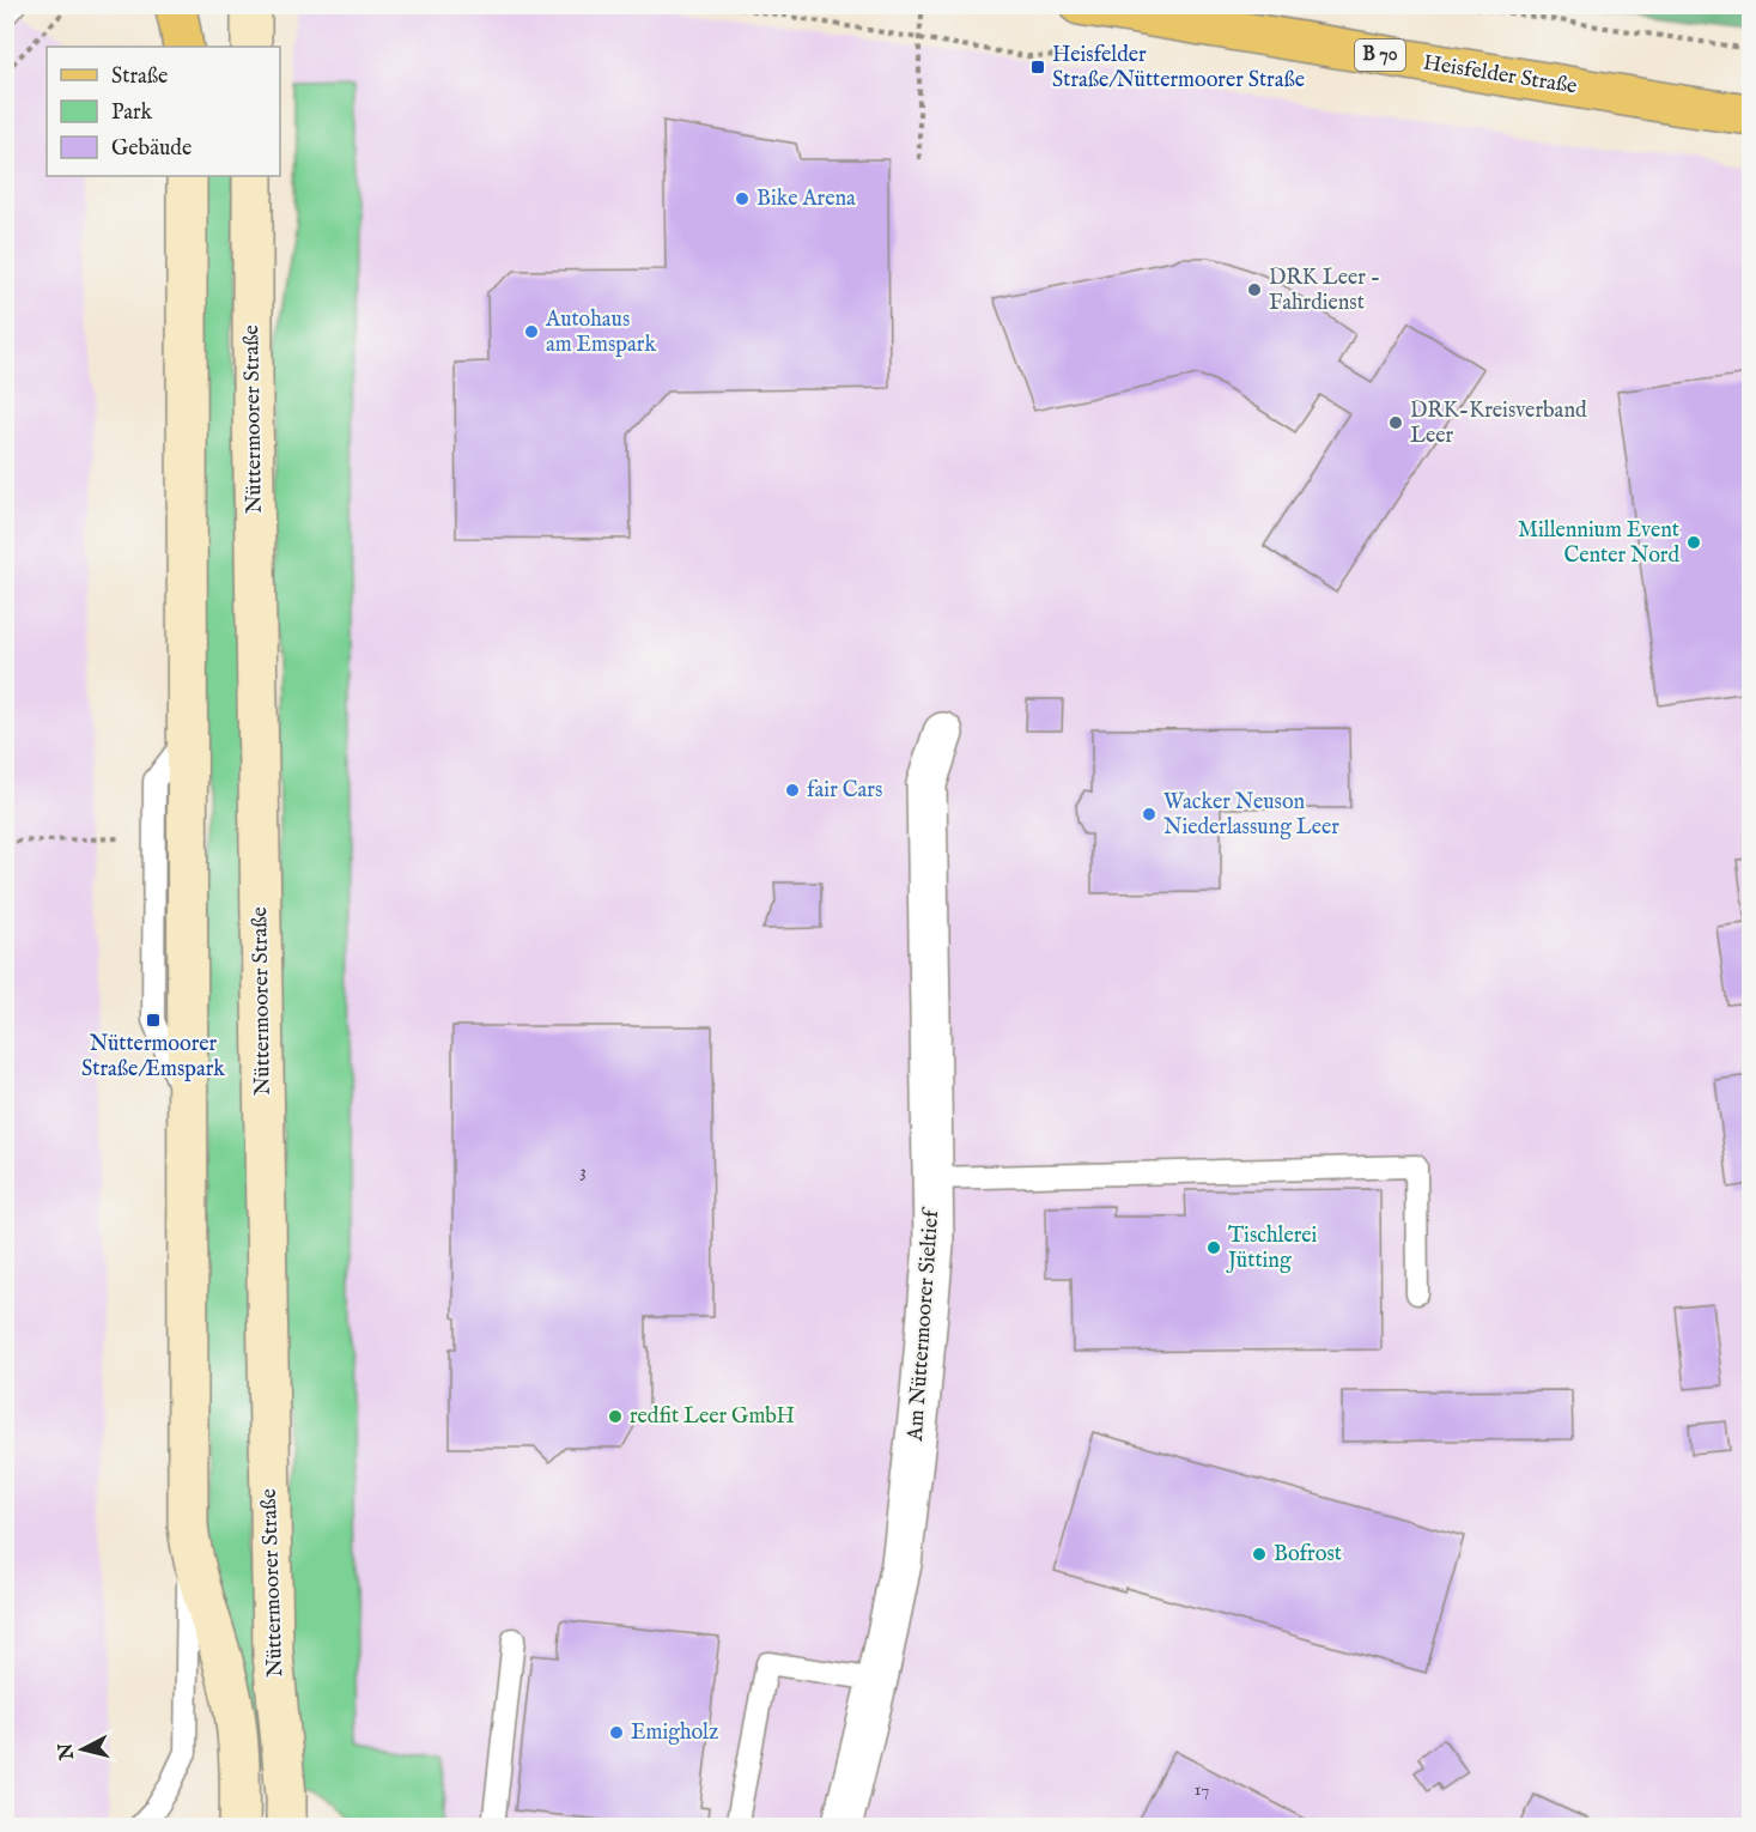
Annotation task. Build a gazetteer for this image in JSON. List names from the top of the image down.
{
  "streets": {
    "main road": ["B 70", "Heisfelder Straße"],
    "street": ["Nüttermoorer Straße", "Am Nüttermoorer Sieltief"]
  },
  "places": {
    "transit": ["Heisfelder Straße/Nüttermoorer Straße", "Nüttermoorer Straße/Emspark"],
    "other": [
      "Bike Arena",
      "DRK Leer - Fahrdienst",
      "Autohaus am Emspark",
      "DRK-Kreisverband Leer",
      "Millennium Event Center Nord",
      "fair Cars",
      "Wacker Neuson Niederlassung Leer",
      "Tischlerei Jütting",
      "redfit Leer GmbH",
      "Bofrost",
      "Emigholz"
    ]
  },
  "house_numbers": ["3", "17"],
  "legend": ["Straße", "Park", "Gebäude"],
  "north": "left"
}
